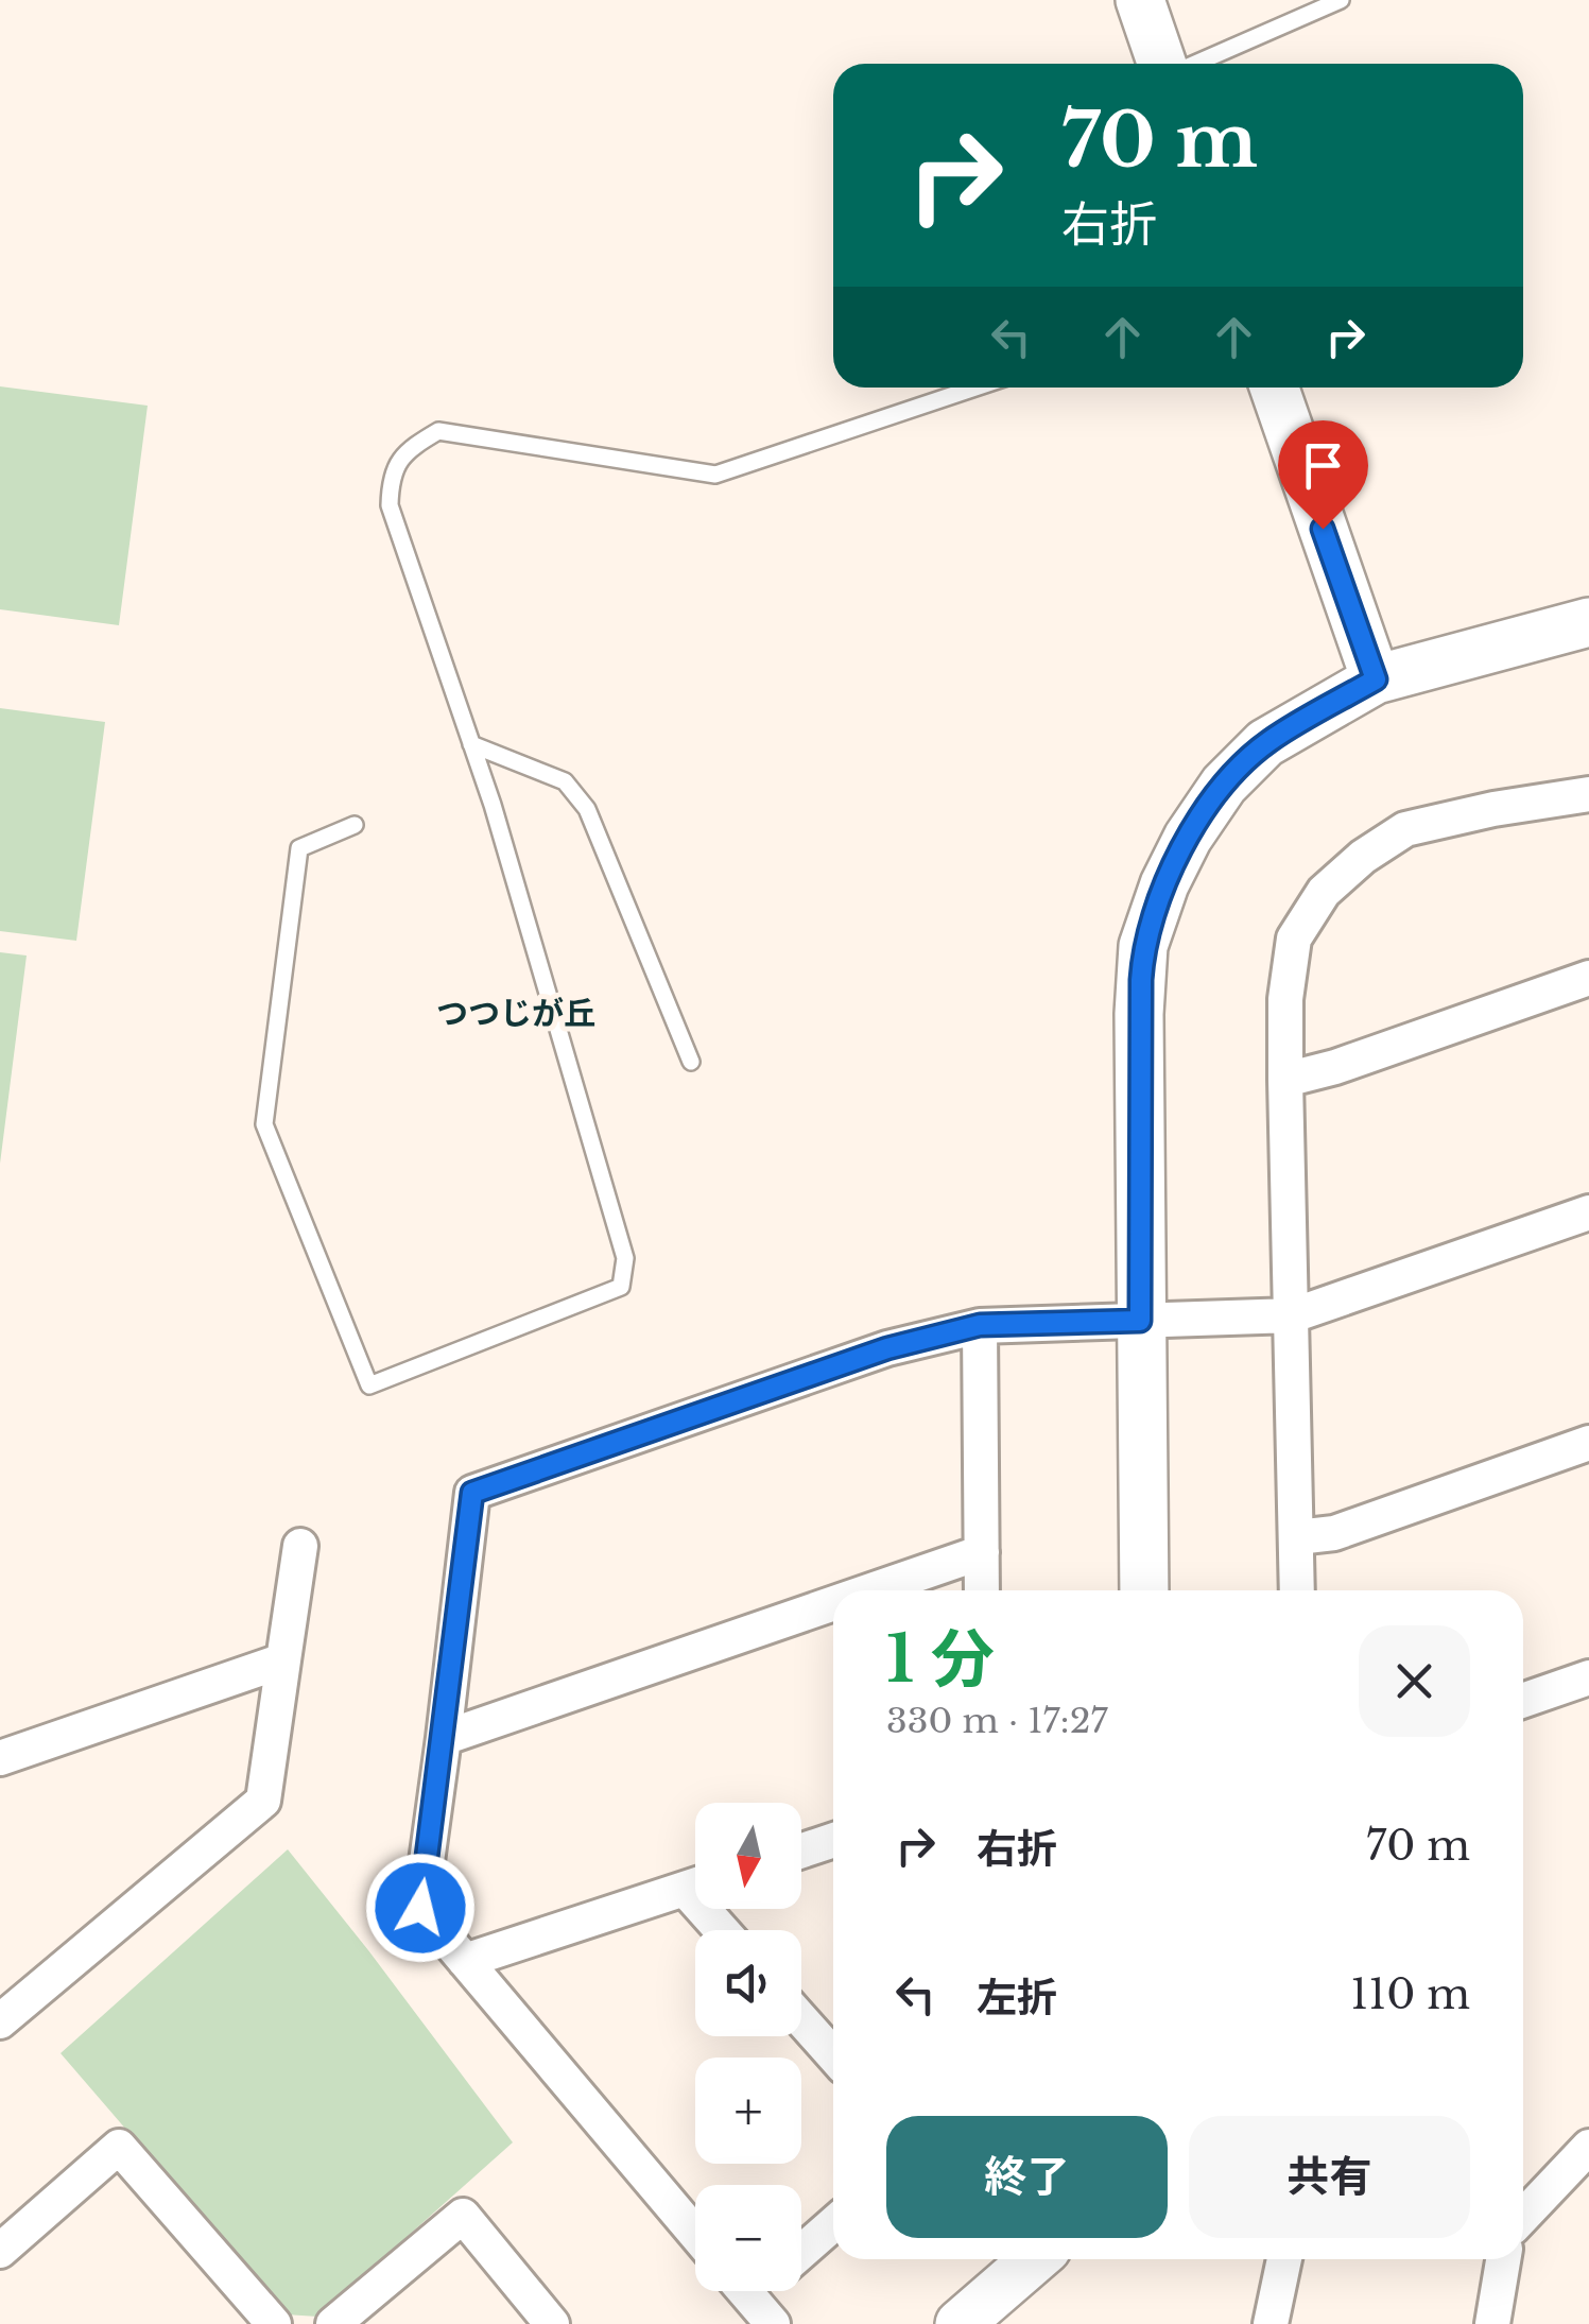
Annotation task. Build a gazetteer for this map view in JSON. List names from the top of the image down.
{
  "districts": ["つつじが丘"],
  "north": "bottom",
  "page": {
    "turn": ["70 m", "右折"],
    "heading": ["1 分", "330 m · 17:27"],
    "list": [
      {
        "name": "右折",
        "value": "70 m"
      },
      {
        "name": "左折",
        "value": "110 m"
      }
    ],
    "map_buttons": ["+", "−"],
    "buttons": ["終了", "共有"]
  }
}
